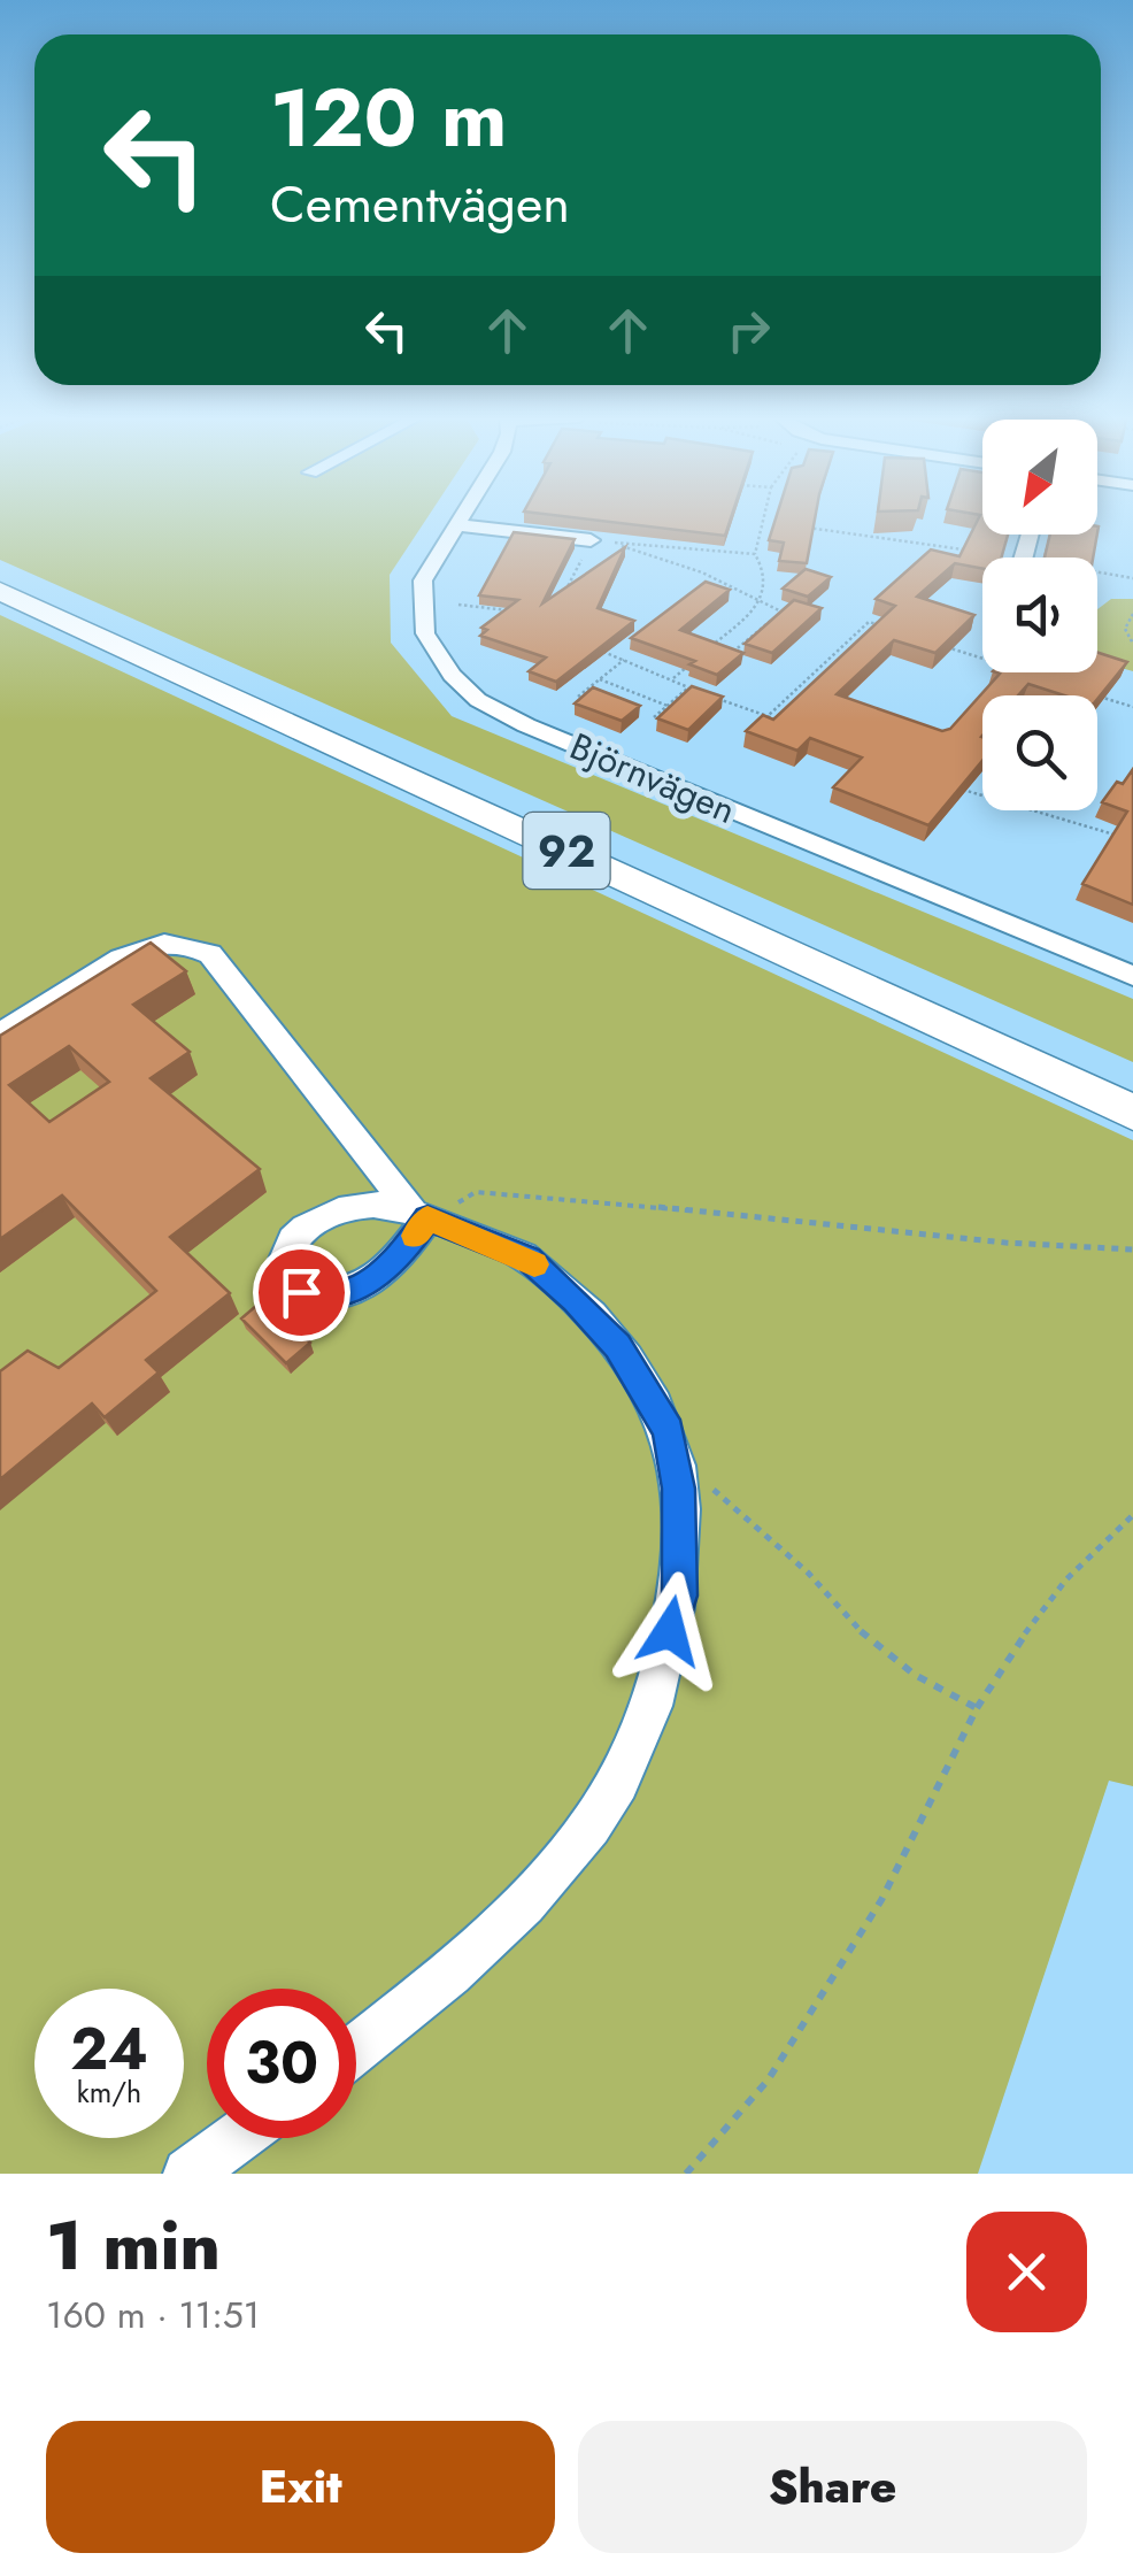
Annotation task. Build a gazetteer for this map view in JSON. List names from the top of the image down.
{
  "streets": {
    "highway": ["92"],
    "street": ["Björnvägen"]
  },
  "north": "bottom left",
  "page": {
    "turn": ["120 m", "Cementvägen"],
    "speed": "24 km/h",
    "limit": "30",
    "heading": ["1 min", "160 m · 11:51"],
    "buttons": ["Exit", "Share"]
  }
}
